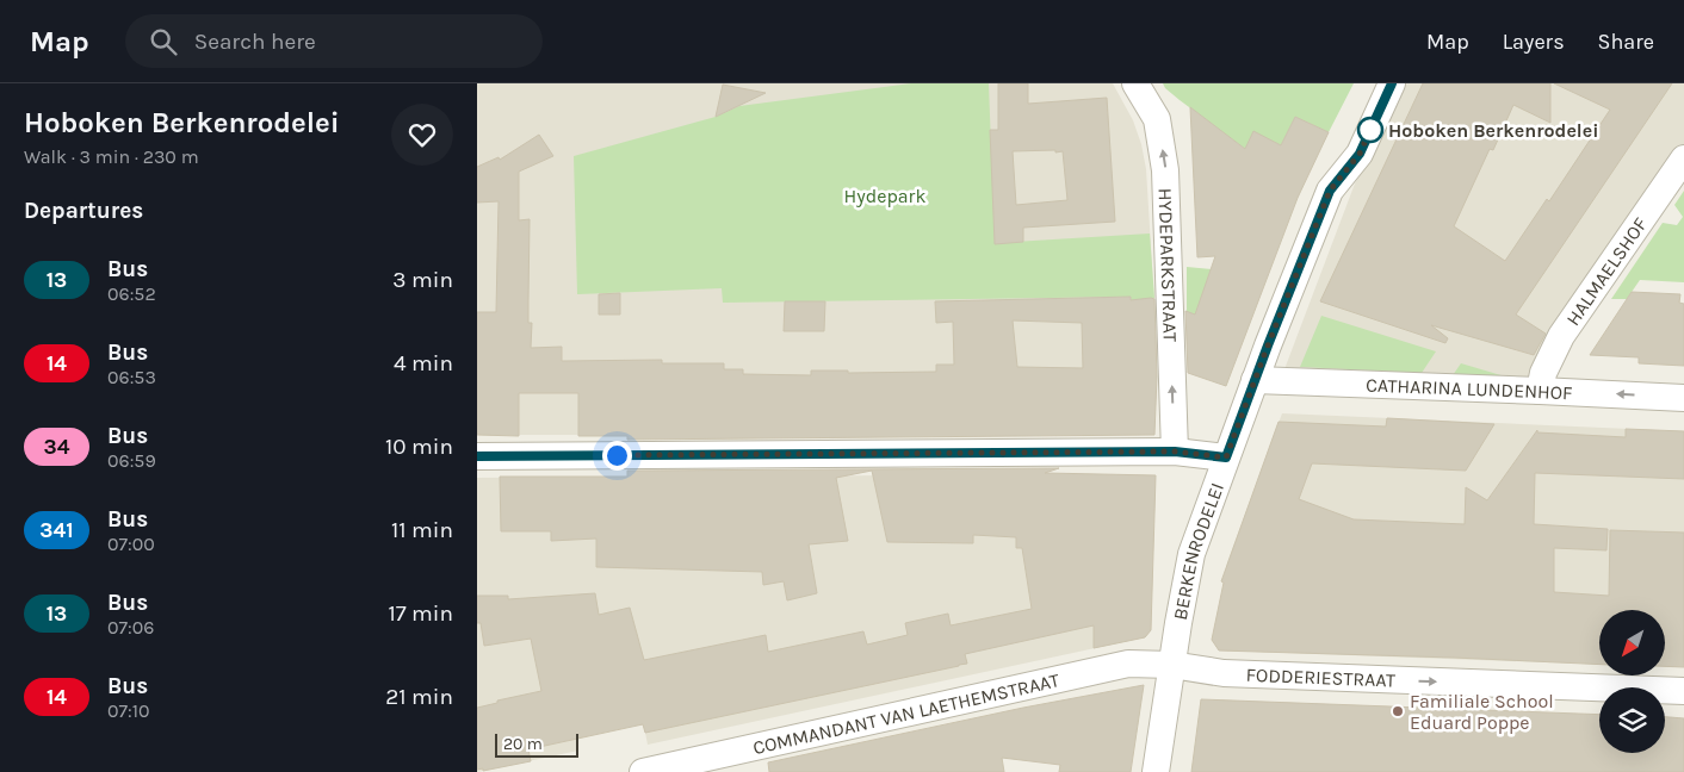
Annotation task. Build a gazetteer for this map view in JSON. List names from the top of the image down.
{
  "streets": {
    "street": [
      "HYDEPARKSTRAAT",
      "HALMAELSHOF",
      "CATHARINA LUNDENHOF",
      "BERKENRODELEI",
      "FODDERIESTRAAT",
      "COMMANDANT VAN LAETHEMSTRAAT"
    ]
  },
  "crossings": [
    ["HALMAELSHOF", "CATHARINA LUNDENHOF"],
    ["CATHARINA LUNDENHOF", "BERKENRODELEI"],
    ["BERKENRODELEI", "FODDERIESTRAAT"],
    ["BERKENRODELEI", "COMMANDANT VAN LAETHEMSTRAAT"],
    ["FODDERIESTRAAT", "COMMANDANT VAN LAETHEMSTRAAT"]
  ],
  "one_way": ["HYDEPARKSTRAAT", "FODDERIESTRAAT"],
  "parks": ["Hydepark"],
  "places": ["Hoboken Berkenrodelei", "Familiale School Eduard Poppe"],
  "lines": ["bus line 13"],
  "scale_bar": "20 m",
  "north": "bottom left",
  "page": {
    "header": "Map",
    "search": "Search here",
    "nav": ["Map", "Layers", "Share"],
    "heading": [
      ["Hoboken Berkenrodelei", "Walk · 3 min · 230 m"],
      "Departures"
    ],
    "list": [
      {
        "mark": "13",
        "name": "Bus",
        "note": "06:52",
        "value": "3 min"
      },
      {
        "mark": "14",
        "name": "Bus",
        "note": "06:53",
        "value": "4 min"
      },
      {
        "mark": "34",
        "name": "Bus",
        "note": "06:59",
        "value": "10 min"
      },
      {
        "mark": "341",
        "name": "Bus",
        "note": "07:00",
        "value": "11 min"
      },
      {
        "mark": "13",
        "name": "Bus",
        "note": "07:06",
        "value": "17 min"
      },
      {
        "mark": "14",
        "name": "Bus",
        "note": "07:10",
        "value": "21 min"
      }
    ],
    "scale": "20 m"
  }
}
